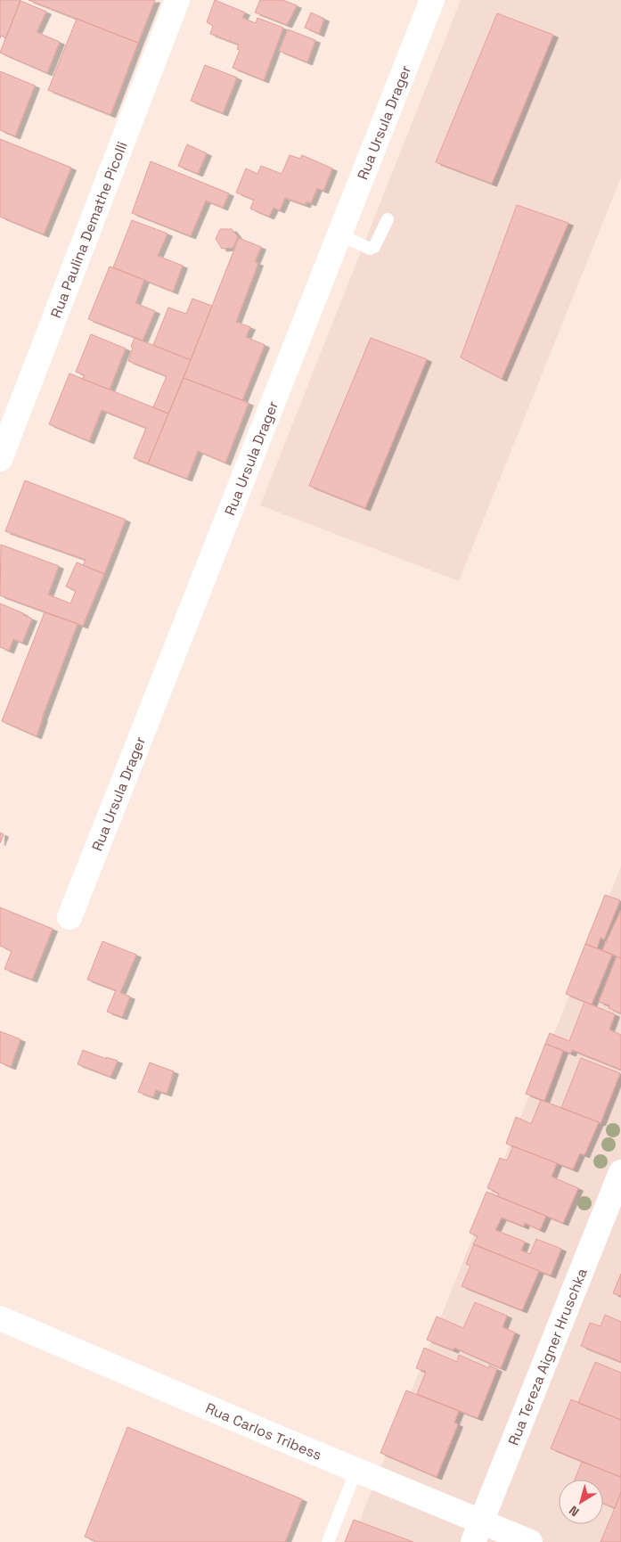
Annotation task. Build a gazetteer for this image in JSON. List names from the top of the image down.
{
  "streets": {
    "street": [
      "Rua Ursula Drager",
      "Rua Paulina Demathe Picolli",
      "Rua Tereza Aigner Hruschka",
      "Rua Carlos Tribess"
    ]
  },
  "crossings": [
    ["Rua Tereza Aigner Hruschka", "Rua Carlos Tribess"]
  ],
  "north": "bottom left"
}
